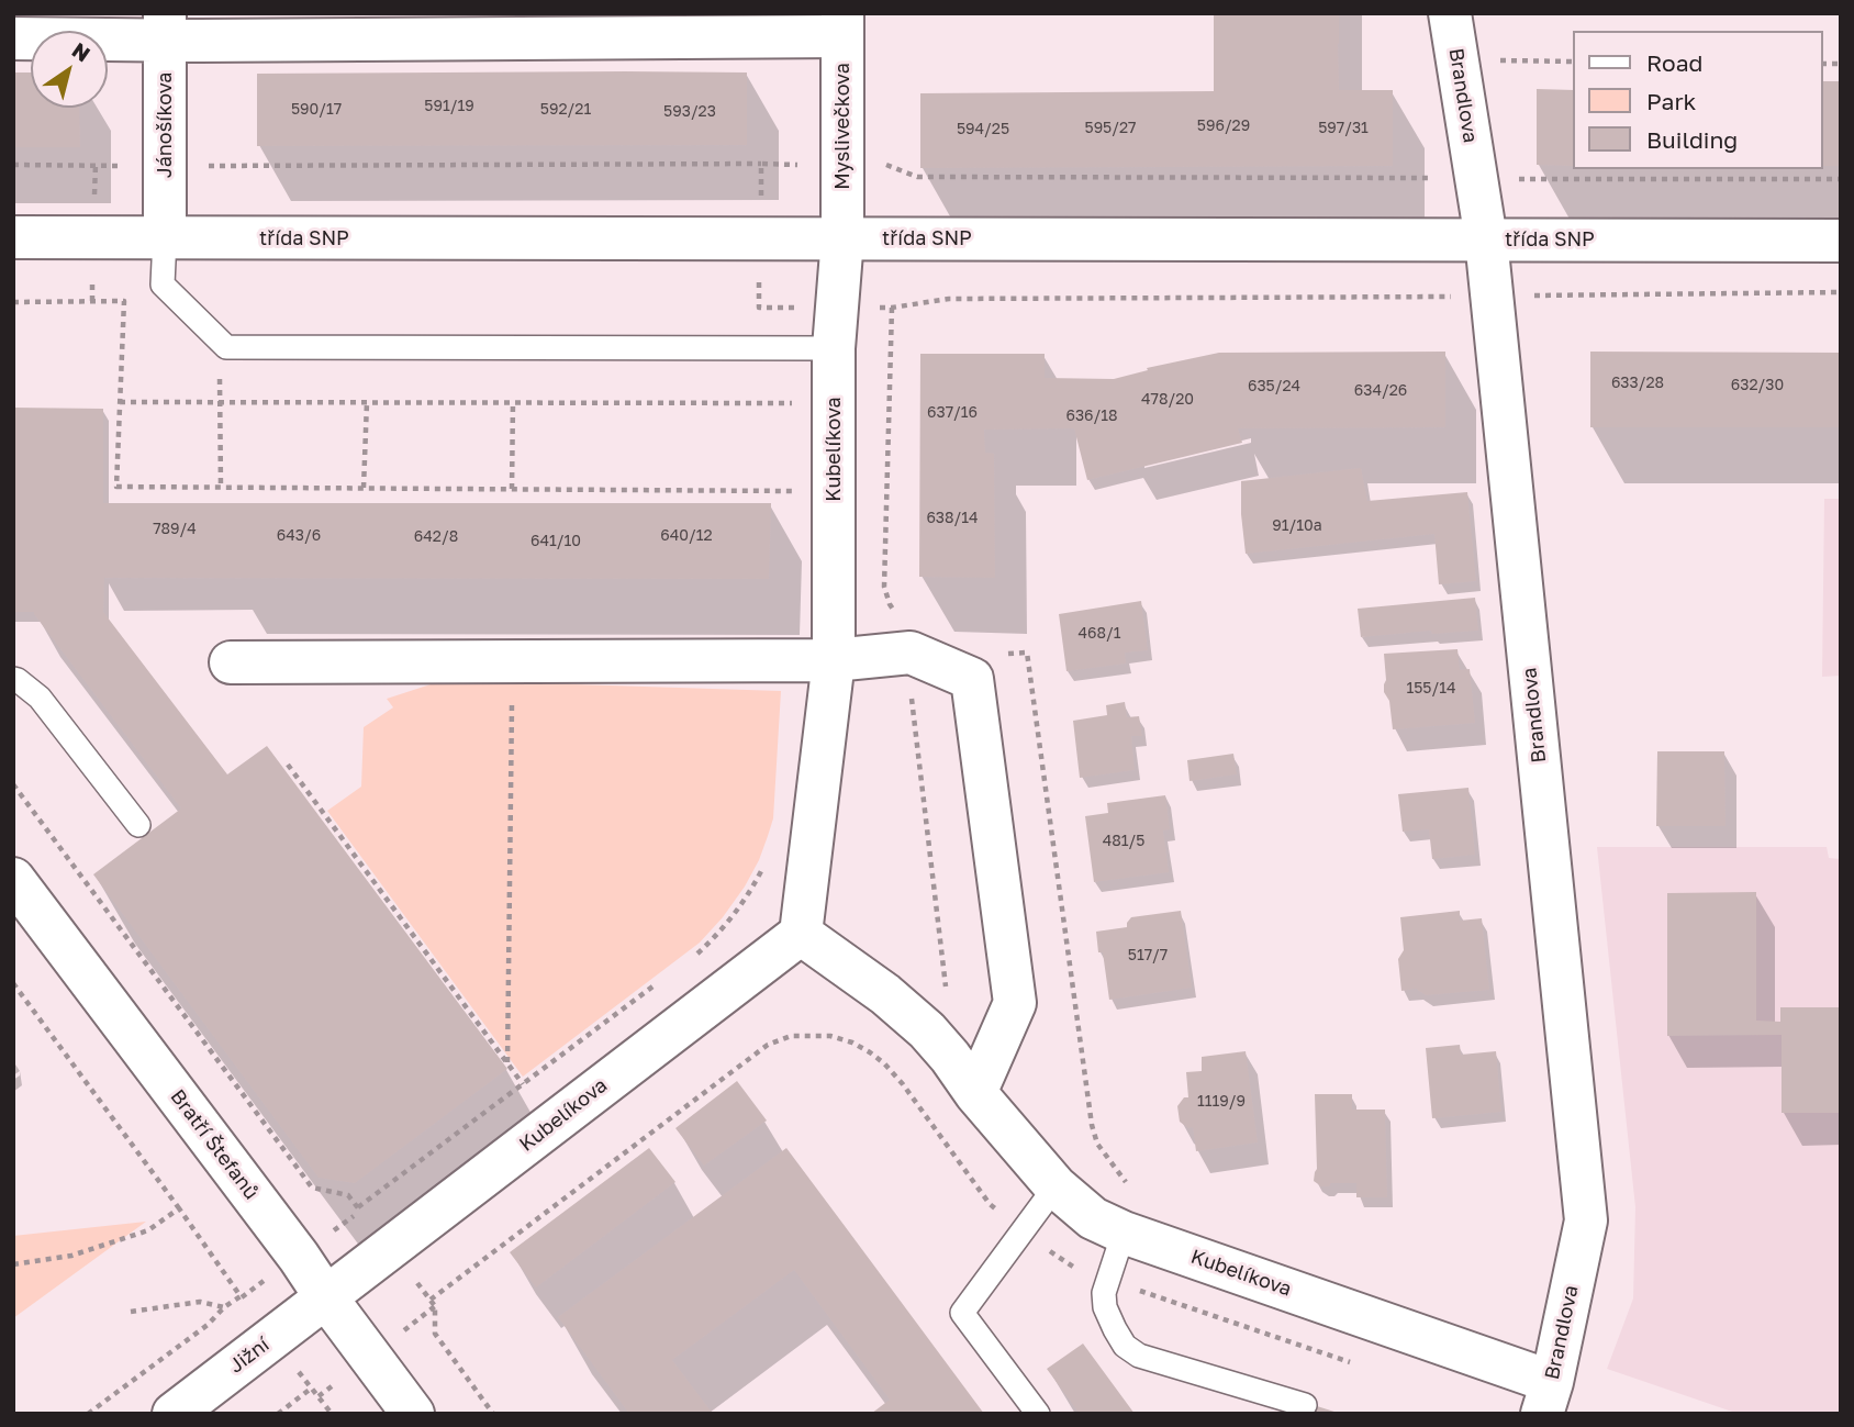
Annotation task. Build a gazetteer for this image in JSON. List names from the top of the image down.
{
  "streets": {
    "street": [
      "Brandlova",
      "Jánošíkova",
      "Myslivečkova",
      "třída SNP",
      "Kubelíkova",
      "Bratří Štefanů",
      "Jižní"
    ]
  },
  "crossings": [
    ["Brandlova", "třída SNP"],
    ["Brandlova", "Kubelíkova"],
    ["Jánošíkova", "třída SNP"],
    ["Myslivečkova", "třída SNP"],
    ["Myslivečkova", "Kubelíkova"],
    ["třída SNP", "Kubelíkova"],
    ["Kubelíkova", "Bratří Štefanů"],
    ["Kubelíkova", "Jižní"],
    ["Bratří Štefanů", "Jižní"]
  ],
  "house_numbers": [
    "591/19",
    "590/17",
    "592/21",
    "593/23",
    "596/29",
    "595/27",
    "597/31",
    "594/25",
    "633/28",
    "632/30",
    "635/24",
    "634/26",
    "478/20",
    "637/16",
    "636/18",
    "638/14",
    "91/10a",
    "789/4",
    "643/6",
    "640/12",
    "642/8",
    "641/10",
    "468/1",
    "155/14",
    "481/5",
    "517/7",
    "1119/9"
  ],
  "legend": ["Road", "Park", "Building"],
  "north": "top right"
}
